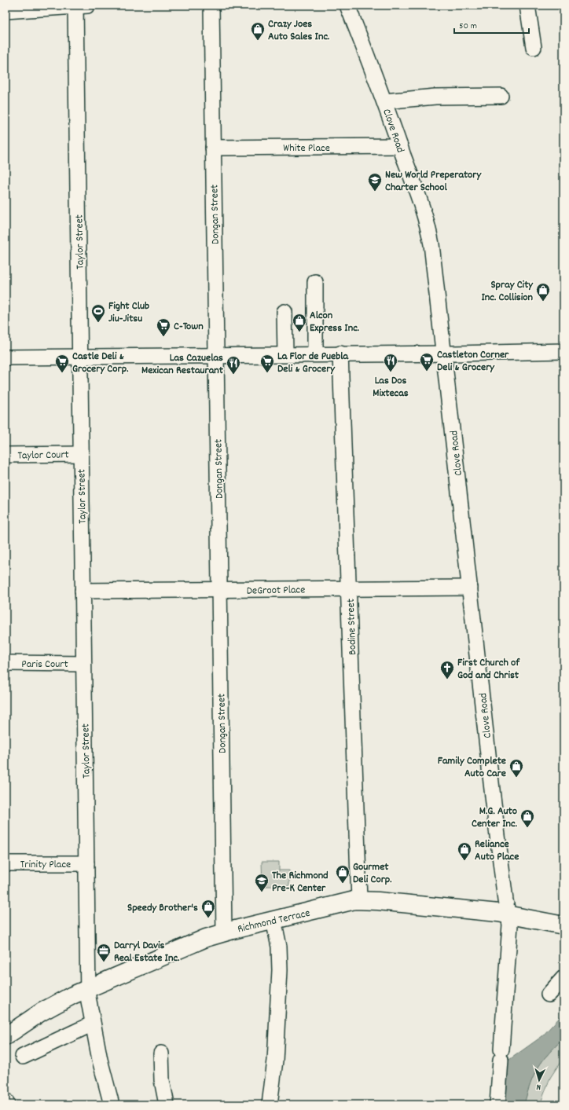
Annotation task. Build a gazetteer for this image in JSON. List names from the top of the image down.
{
  "streets": {
    "main road": ["Richmond Terrace"],
    "street": [
      "Clove Road",
      "White Place",
      "Dongan Street",
      "Taylor Street",
      "Taylor Court",
      "DeGroot Place",
      "Bodine Street",
      "Paris Court",
      "Trinity Place"
    ]
  },
  "crossings": [
    ["Clove Road", "White Place"],
    ["Clove Road", "DeGroot Place"],
    ["Clove Road", "Richmond Terrace"],
    ["White Place", "Dongan Street"],
    ["Dongan Street", "DeGroot Place"],
    ["Dongan Street", "Richmond Terrace"],
    ["Taylor Street", "Taylor Court"],
    ["Taylor Street", "DeGroot Place"],
    ["Taylor Street", "Paris Court"],
    ["Taylor Street", "Trinity Place"],
    ["Taylor Street", "Richmond Terrace"],
    ["DeGroot Place", "Bodine Street"],
    ["Bodine Street", "Richmond Terrace"]
  ],
  "places": {
    "shop": [
      "Crazy Joes Auto Sales Inc.",
      "Spray City Inc. Collision",
      "Alcon Express Inc.",
      "Family Complete Auto Care",
      "M.G. Auto Center Inc.",
      "Reliance Auto Place",
      "Gourmet Deli Corp.",
      "Speedy Brother's"
    ],
    "school or university": ["New World Preperatory Charter School", "The Richmond Pre-K Center"],
    "sports": ["Fight Club Jiu-Jitsu"],
    "supermarket": [
      "C-Town",
      "Castleton Corner Deli & Grocery",
      "Castle Deli & Grocery Corp.",
      "La Flor de Puebla Deli & Grocery"
    ],
    "restaurant": ["Las Dos Mixtecas", "Las Cazuelas Mexican Restaurant"],
    "church": ["First Church of God and Christ"],
    "office": ["Darryl Davis Real Estate Inc."]
  },
  "scale_bar": "50 m",
  "north": "bottom"
}
